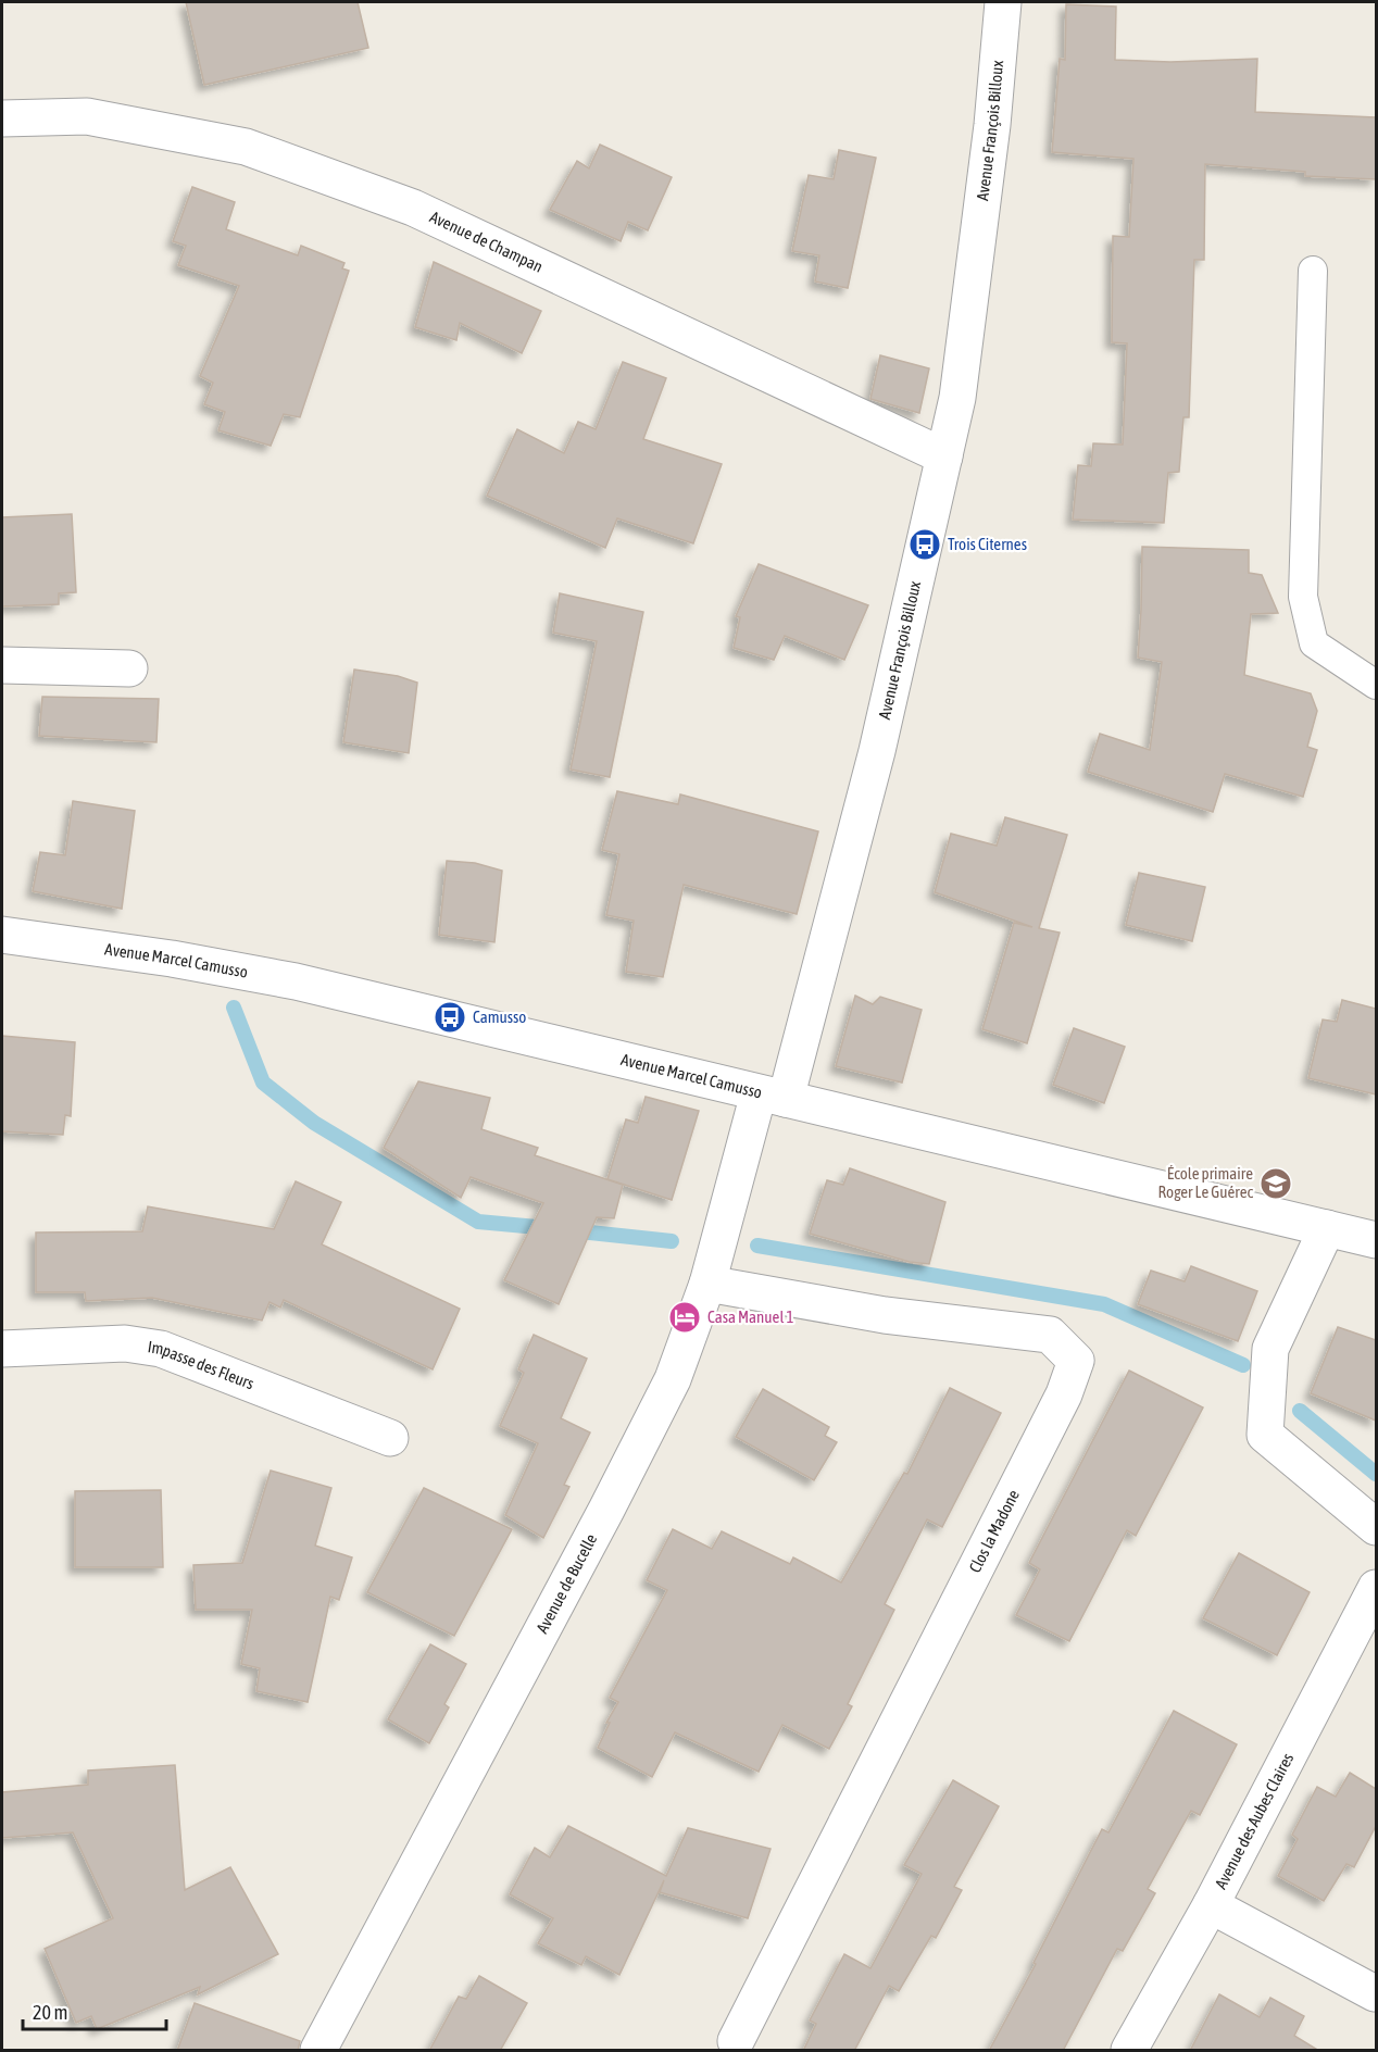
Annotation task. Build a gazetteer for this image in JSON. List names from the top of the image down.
{
  "streets": {
    "street": [
      "Avenue François Billoux",
      "Avenue de Champan",
      "Avenue Marcel Camusso",
      "Impasse des Fleurs",
      "Clos la Madone",
      "Avenue de Bucelle",
      "Avenue des Aubes Claires"
    ]
  },
  "crossings": [
    ["Avenue François Billoux", "Avenue de Champan"],
    ["Avenue François Billoux", "Avenue Marcel Camusso"],
    ["Avenue François Billoux", "Avenue de Bucelle"],
    ["Avenue Marcel Camusso", "Avenue de Bucelle"],
    ["Clos la Madone", "Avenue de Bucelle"]
  ],
  "places": {
    "bus stop": ["Trois Citernes", "Camusso"],
    "school or university": ["École primaire Roger Le Guérec"],
    "hotel": ["Casa Manuel 1"]
  },
  "scale_bar": "20 m"
}
